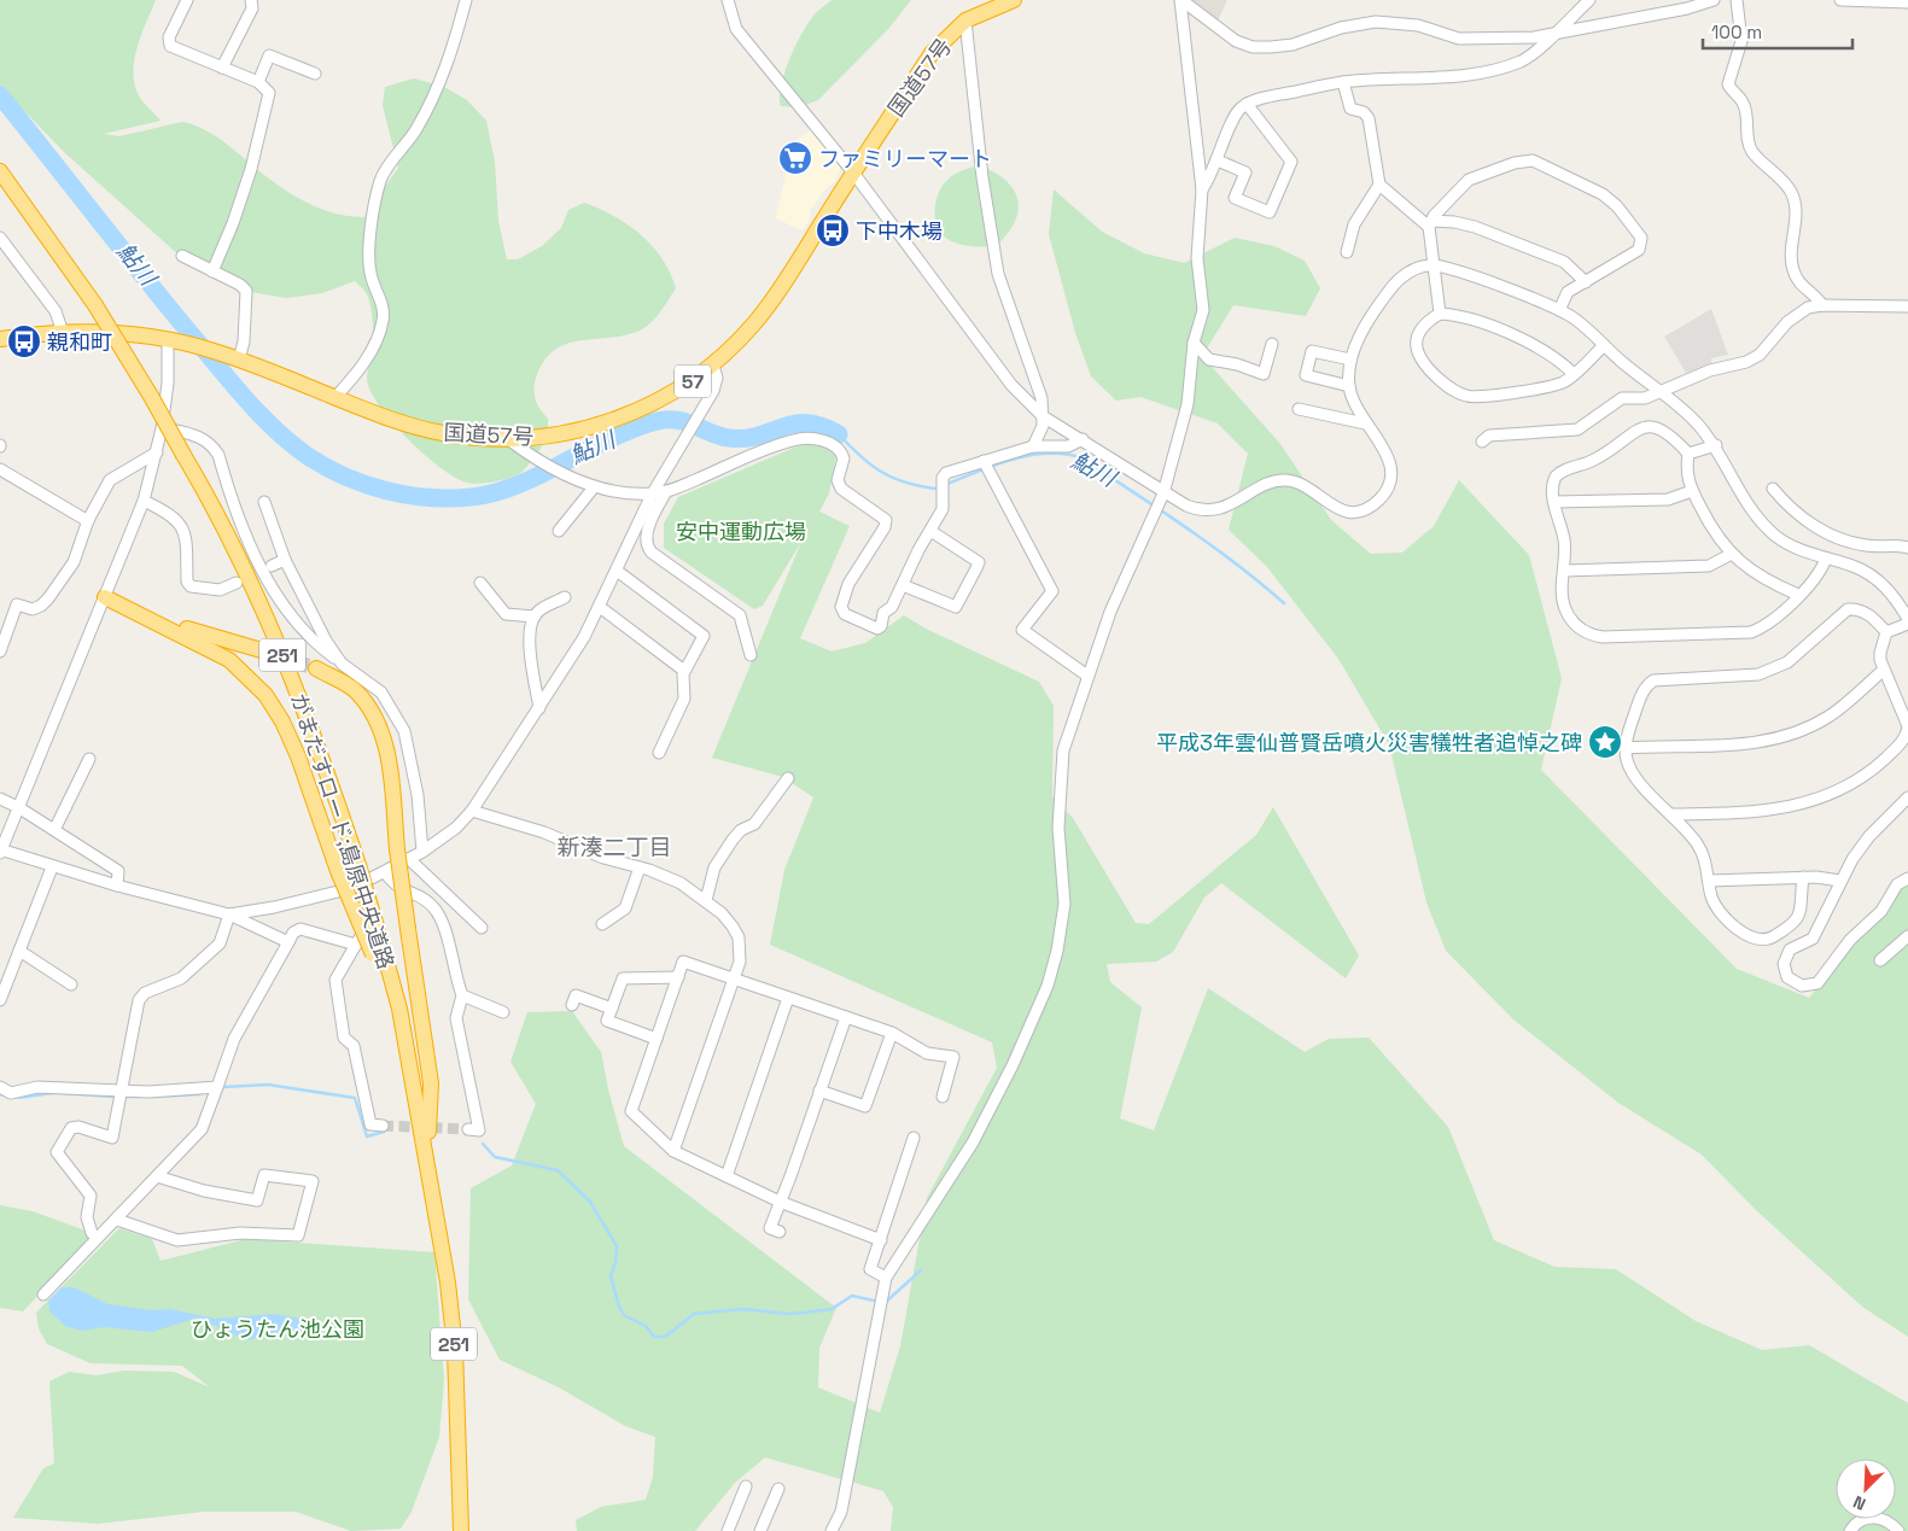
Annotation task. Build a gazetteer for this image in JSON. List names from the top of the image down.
{
  "streets": {
    "highway": [
      "国道57号",
      "57",
      "251",
      "がまだすロード;島原中央道路"
    ]
  },
  "districts": ["新湊二丁目"],
  "water": ["鮎川"],
  "parks": ["安中運動広場", "ひょうたん池公園"],
  "places": {
    "supermarket": ["ファミリーマート"],
    "bus stop": ["下中木場", "親和町"],
    "place": ["平成3年雲仙普賢岳噴火災害犠牲者追悼之碑"]
  },
  "scale_bar": "100 m",
  "north": "bottom left"
}
